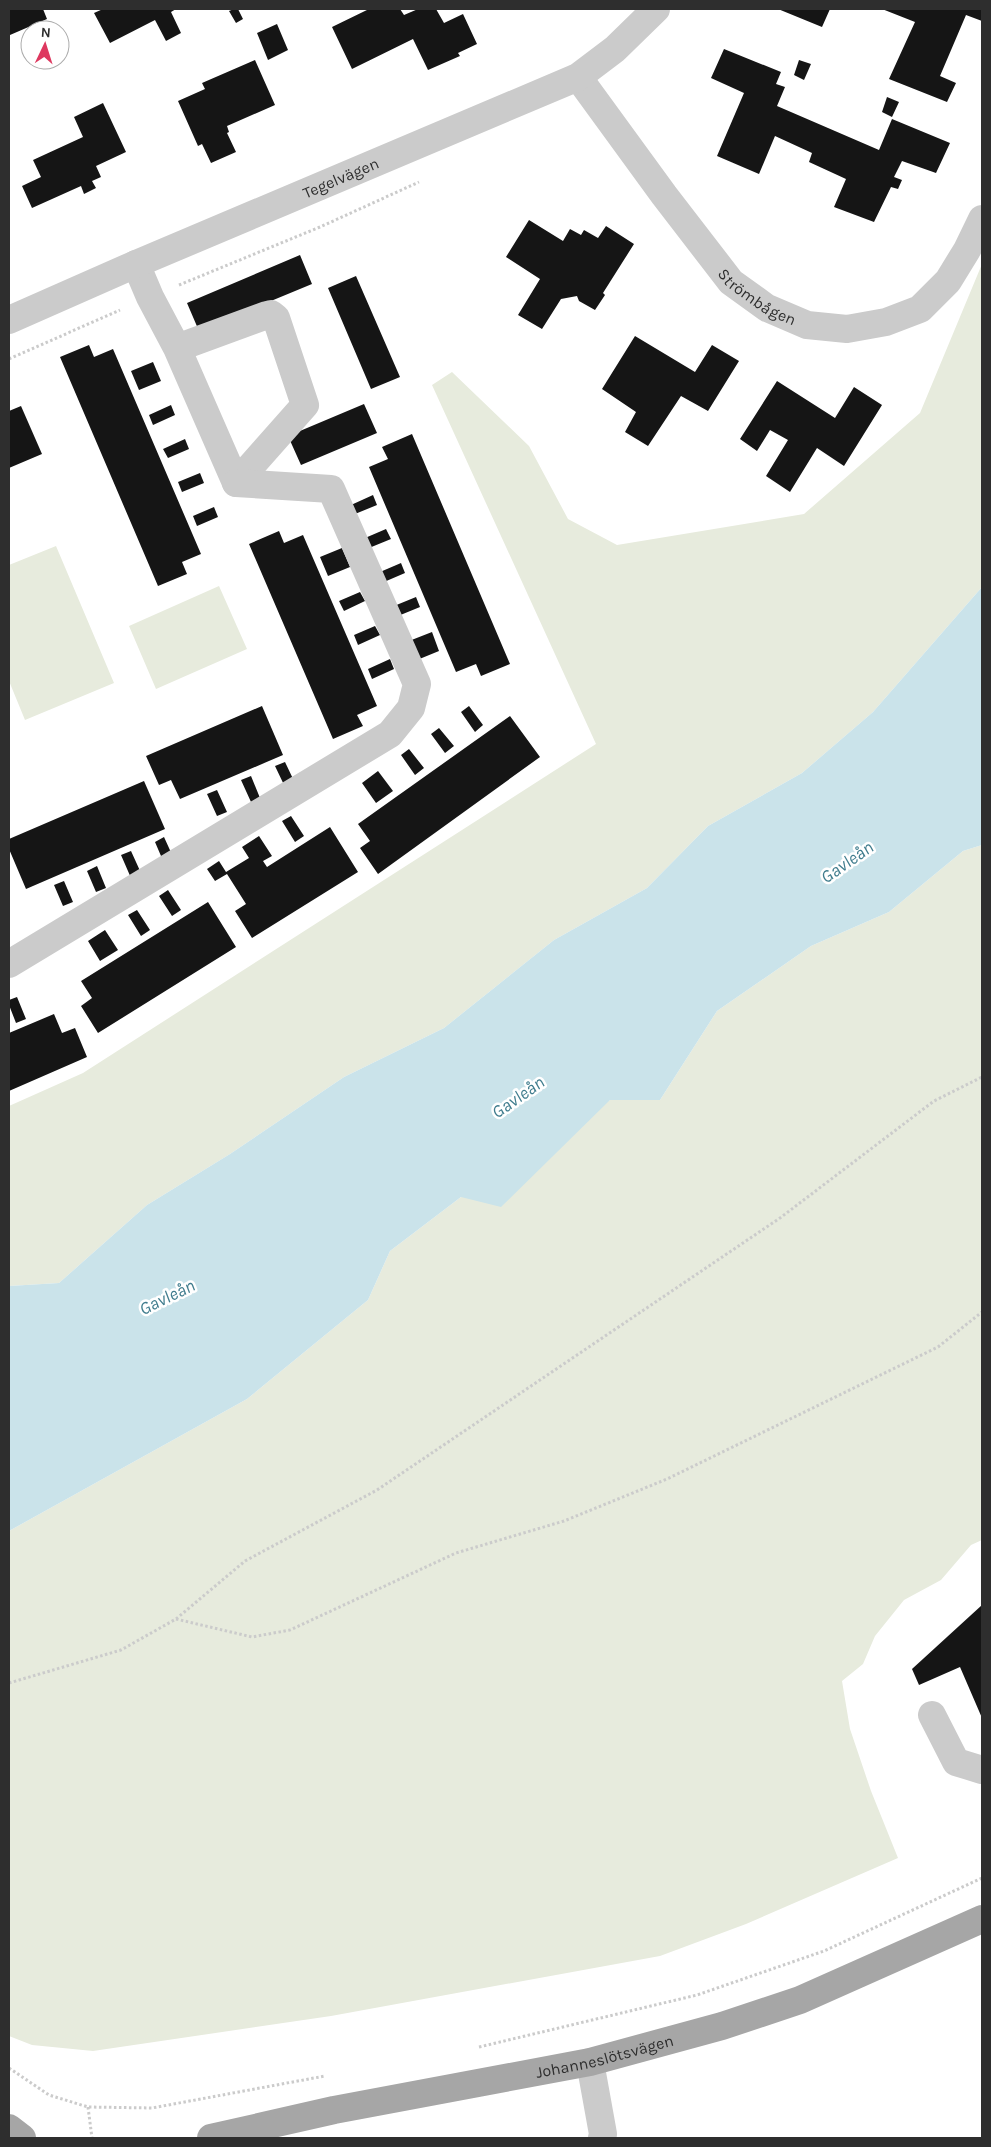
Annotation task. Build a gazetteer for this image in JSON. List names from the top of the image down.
{
  "streets": {
    "main road": ["Johanneslötsvägen"],
    "street": ["Tegelvägen", "Strömbågen"]
  },
  "crossings": [
    ["Tegelvägen", "Strömbågen"]
  ],
  "water": ["Gavleån"],
  "north": "top"
}
